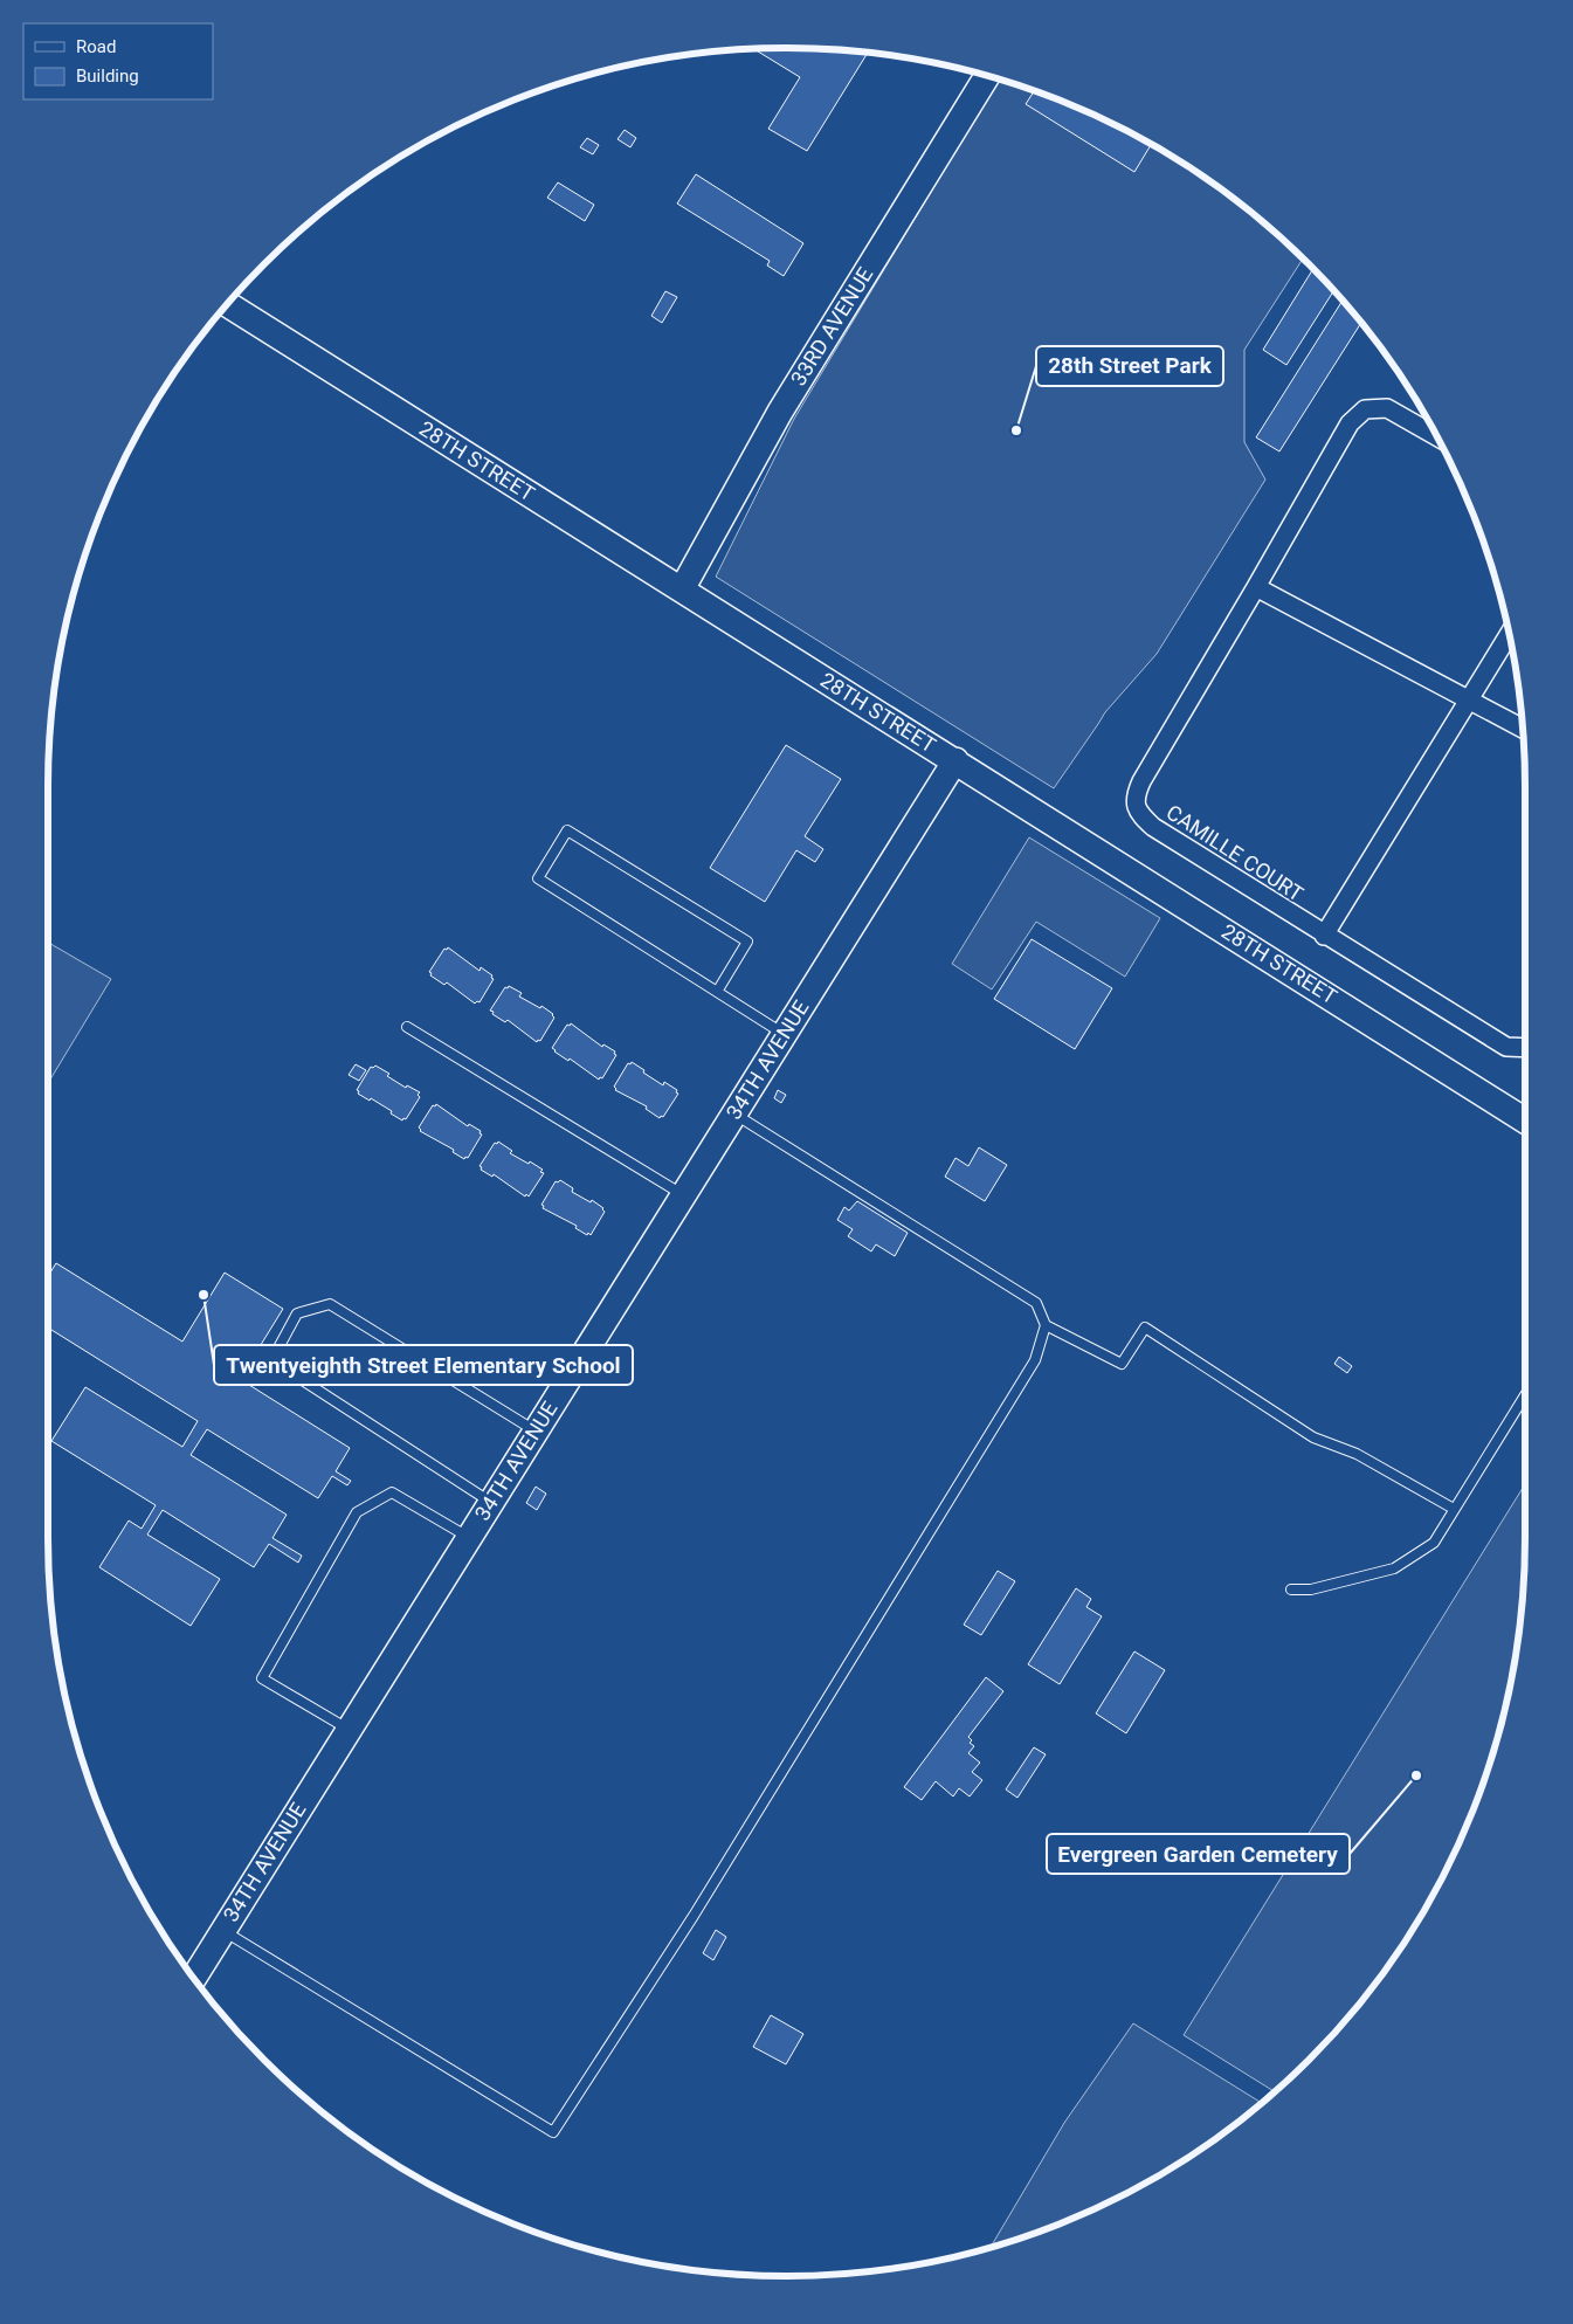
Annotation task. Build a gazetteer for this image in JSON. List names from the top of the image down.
{
  "streets": {
    "street": [
      "33RD AVENUE",
      "28TH STREET",
      "CAMILLE COURT",
      "34TH AVENUE"
    ]
  },
  "crossings": [
    ["33RD AVENUE", "28TH STREET"],
    ["28TH STREET", "34TH AVENUE"]
  ],
  "places": ["28th Street Park", "Twentyeighth Street Elementary School", "Evergreen Garden Cemetery"],
  "legend": ["Road", "Building"]
}
